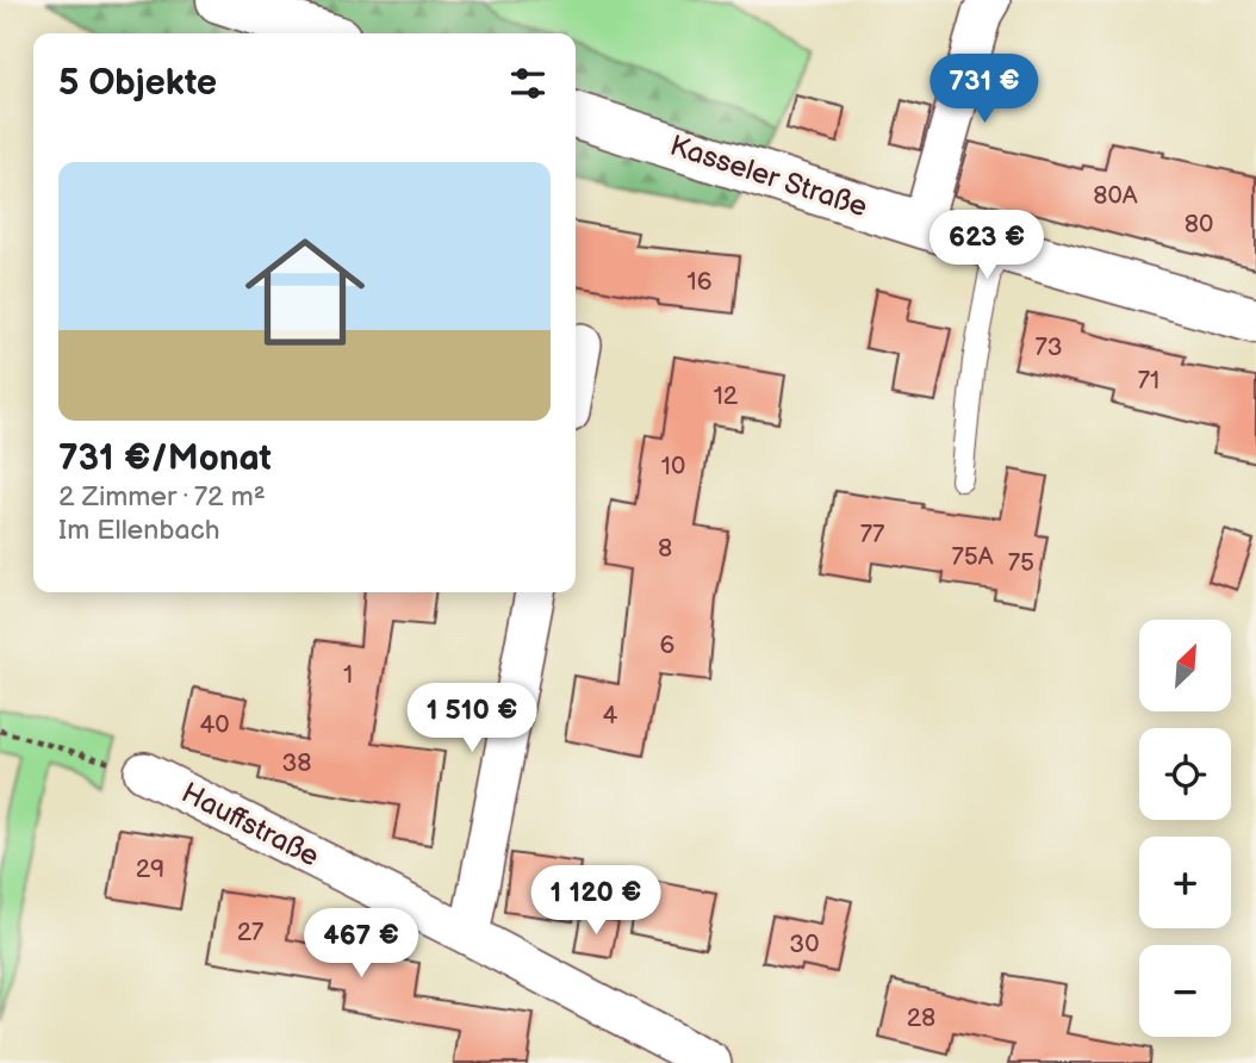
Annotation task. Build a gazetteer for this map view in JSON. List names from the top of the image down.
{
  "streets": {
    "street": ["Kasseler Straße", "Hauffstraße"]
  },
  "house_numbers": [
    "80A",
    "80",
    "16",
    "73",
    "71",
    "12",
    "10",
    "77",
    "8",
    "75A",
    "75",
    "6",
    "1",
    "4",
    "40",
    "38",
    "29",
    "27",
    "30",
    "28"
  ],
  "north": "top right",
  "page": {
    "heading": "5 Objekte",
    "price": [
      "731 €",
      "623 €",
      "1 510 €",
      "1 120 €",
      "467 €"
    ],
    "list": [
      {
        "name": "731 €/Monat",
        "note": "2 Zimmer · 72 m² · Im Ellenbach"
      }
    ],
    "map_buttons": ["+", "−"]
  }
}
